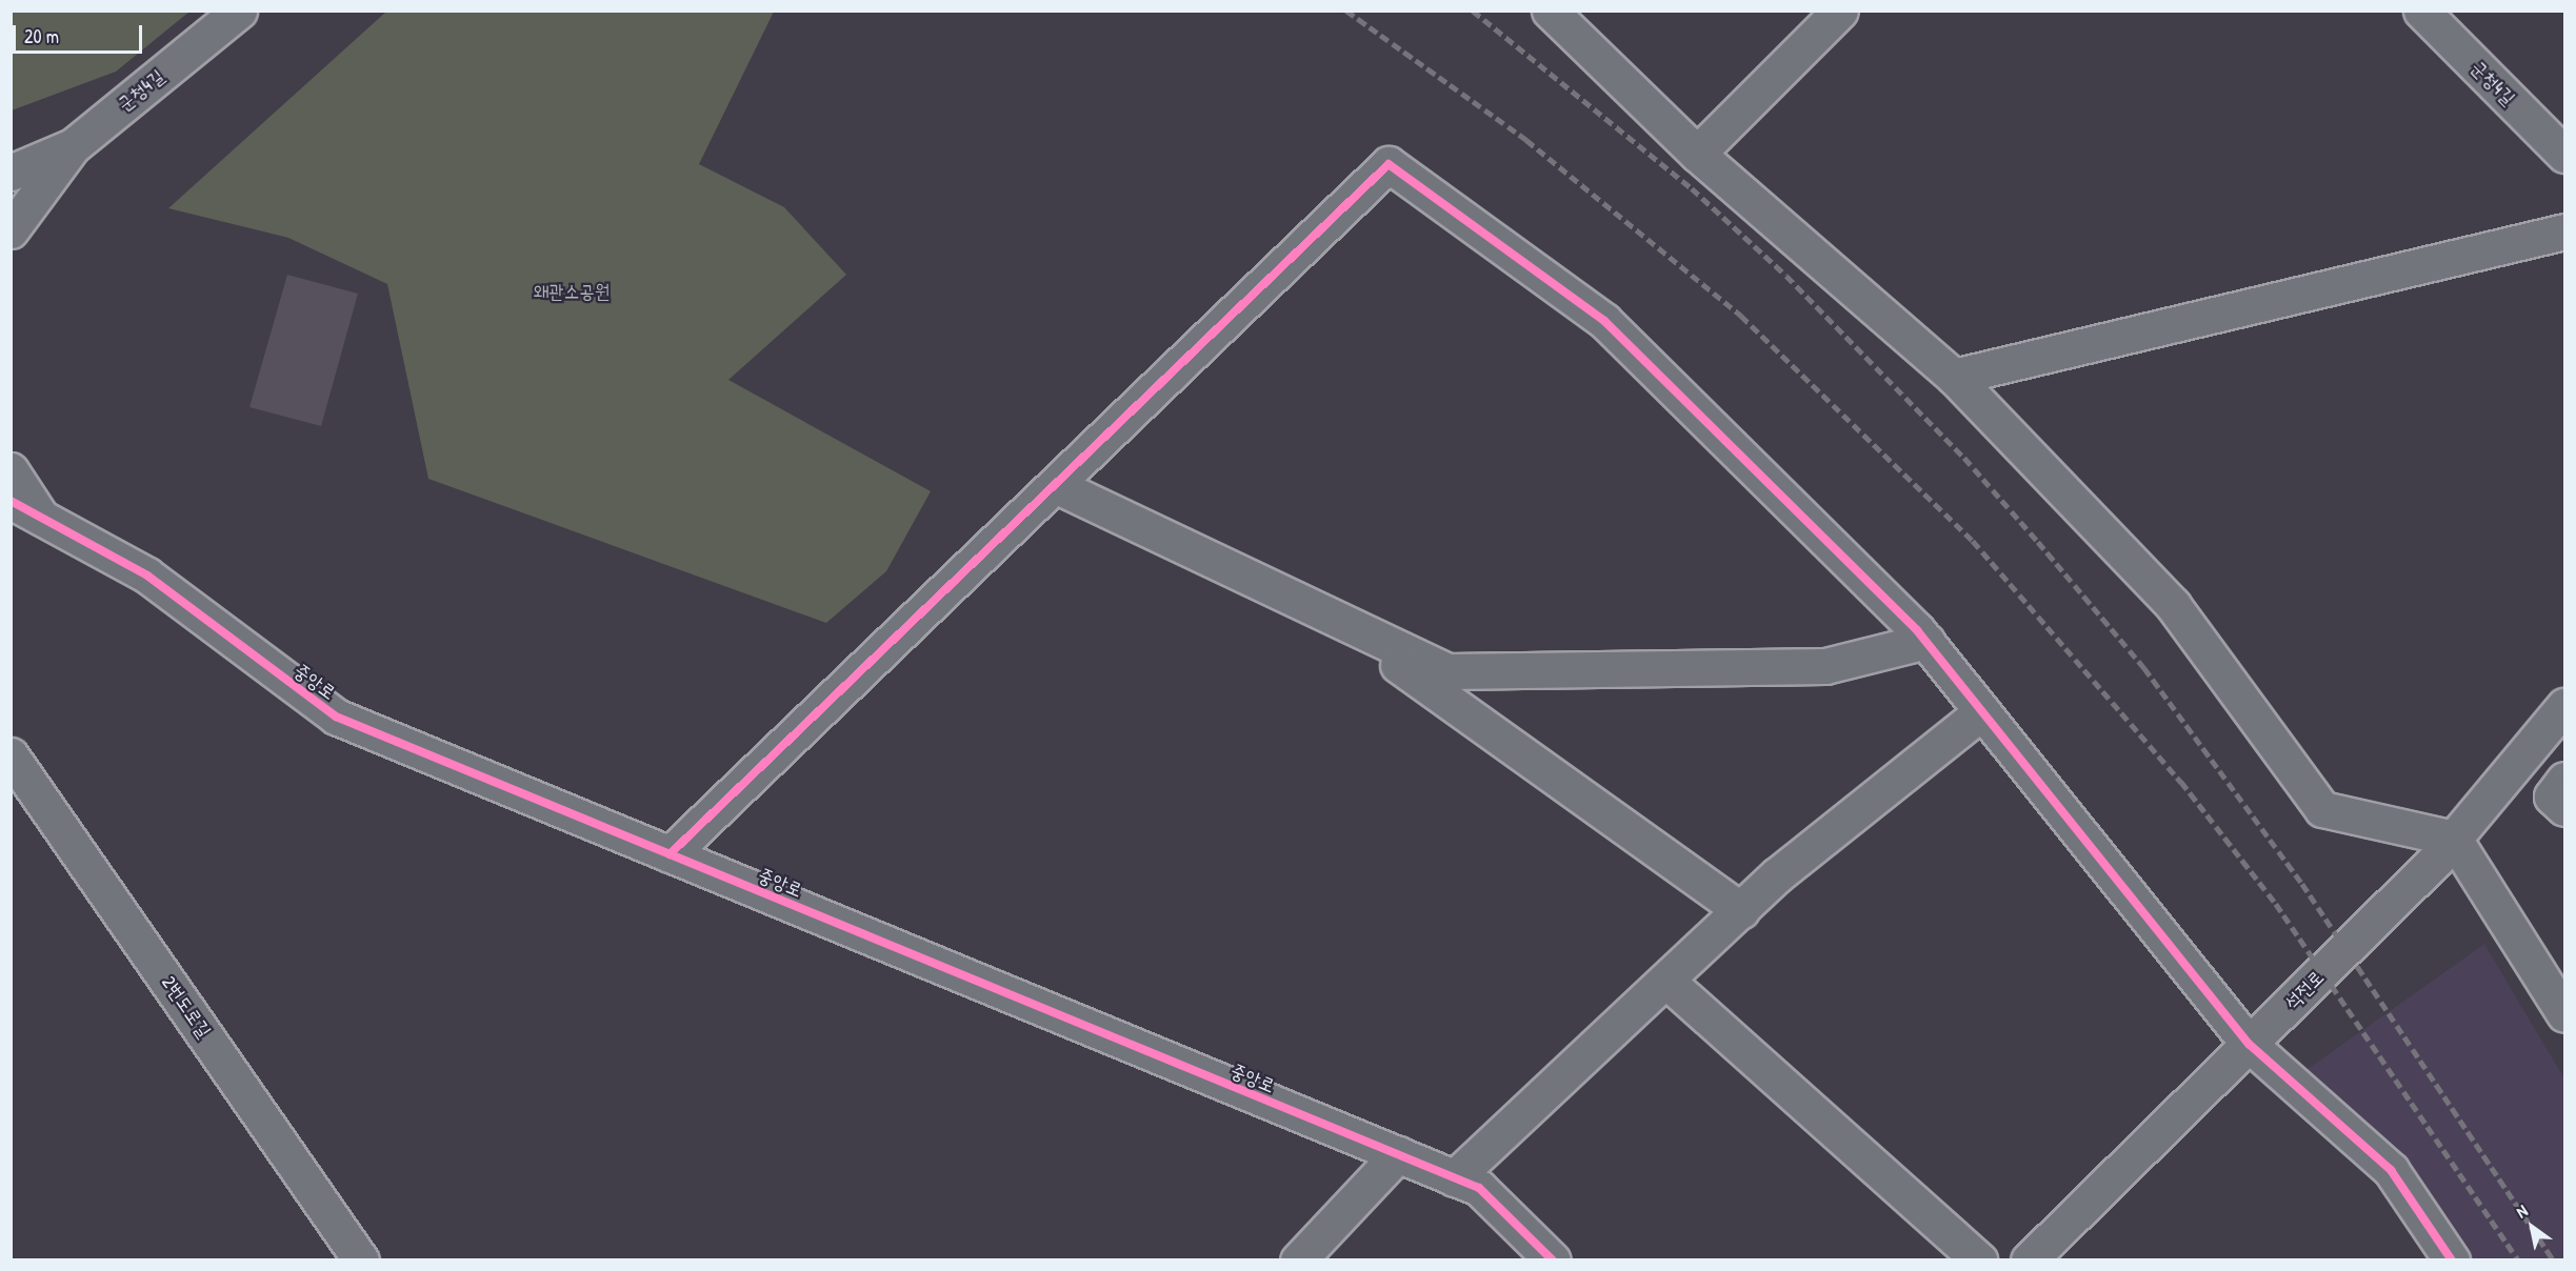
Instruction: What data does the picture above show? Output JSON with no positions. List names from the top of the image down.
{
  "streets": {
    "street": [
      "군청4길",
      "중앙로",
      "석전로",
      "2번도로길"
    ]
  },
  "parks": ["왜관소공원"],
  "scale_bar": "20 m",
  "north": "top left"
}
